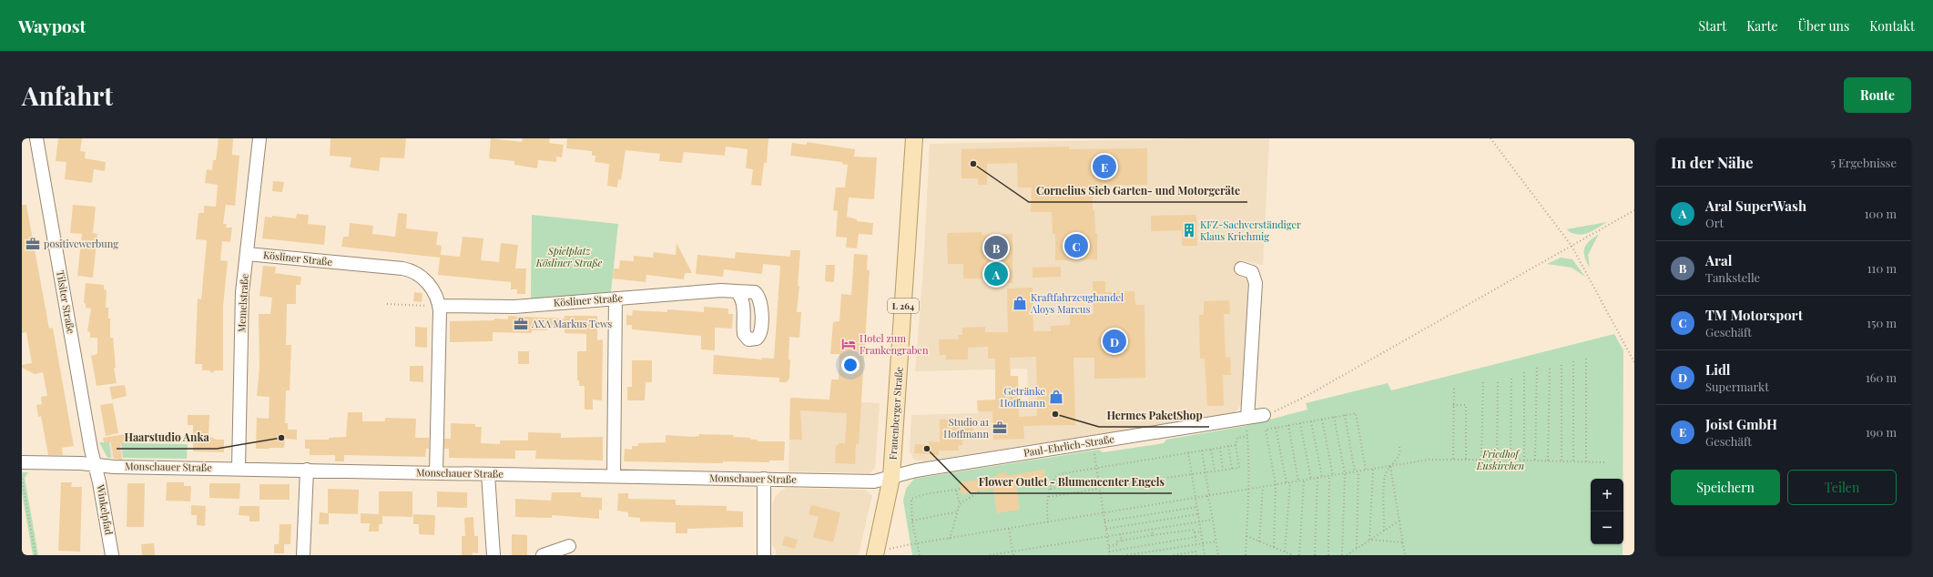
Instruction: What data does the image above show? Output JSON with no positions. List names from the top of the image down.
{
  "streets": {
    "main road": ["L 264", "Frauenberger Straße"],
    "street": [
      "Kösliner Straße",
      "Tilsiter Straße",
      "Memelstraße",
      "Paul-Ehrlich-Straße",
      "Monschauer Straße",
      "Winkelpfad"
    ]
  },
  "crossings": [
    ["Kösliner Straße", "Memelstraße"],
    ["Kösliner Straße", "Monschauer Straße"],
    ["Tilsiter Straße", "Monschauer Straße"],
    ["Tilsiter Straße", "Winkelpfad"],
    ["Memelstraße", "Monschauer Straße"],
    ["Frauenberger Straße", "Paul-Ehrlich-Straße"],
    ["Frauenberger Straße", "Monschauer Straße"],
    ["Paul-Ehrlich-Straße", "Monschauer Straße"],
    ["Monschauer Straße", "Winkelpfad"]
  ],
  "parks": ["Spielplatz Kösliner Straße", "Friedhof Euskirchen"],
  "places": {
    "other": [
      "Cornelius Sieb Garten- und Motorgeräte",
      "Hermes PaketShop",
      "Haarstudio Anka",
      "Flower Outlet - Blumencenter Engels"
    ],
    "building": ["KFZ-Sachverständiger Klaus Kriehmig"],
    "office": ["positivewerbung", "AXA Markus Tews", "Studio a1 Hoffmann"],
    "shop": ["Kraftfahrzeughandel Aloys Marcus", "Getränke Hoffmann"],
    "hotel": ["Hotel zum Frankengraben"]
  },
  "page": {
    "header": "Waypost",
    "nav": [
      "Start",
      "Karte",
      "Über uns",
      "Kontakt"
    ],
    "buttons": [
      "Route",
      ["Speichern", "Teilen"]
    ],
    "title": "Anfahrt",
    "heading": ["In der Nähe", "5 Ergebnisse"],
    "pins": [
      "E",
      "C",
      "B",
      "A",
      "D"
    ],
    "list": [
      {
        "mark": "A",
        "name": "Aral SuperWash",
        "note": "Ort",
        "value": "100 m"
      },
      {
        "mark": "B",
        "name": "Aral",
        "note": "Tankstelle",
        "value": "110 m"
      },
      {
        "mark": "C",
        "name": "TM Motorsport",
        "note": "Geschäft",
        "value": "150 m"
      },
      {
        "mark": "D",
        "name": "Lidl",
        "note": "Supermarkt",
        "value": "160 m"
      },
      {
        "mark": "E",
        "name": "Joist GmbH",
        "note": "Geschäft",
        "value": "190 m"
      }
    ],
    "map_buttons": ["+", "−"]
  }
}
